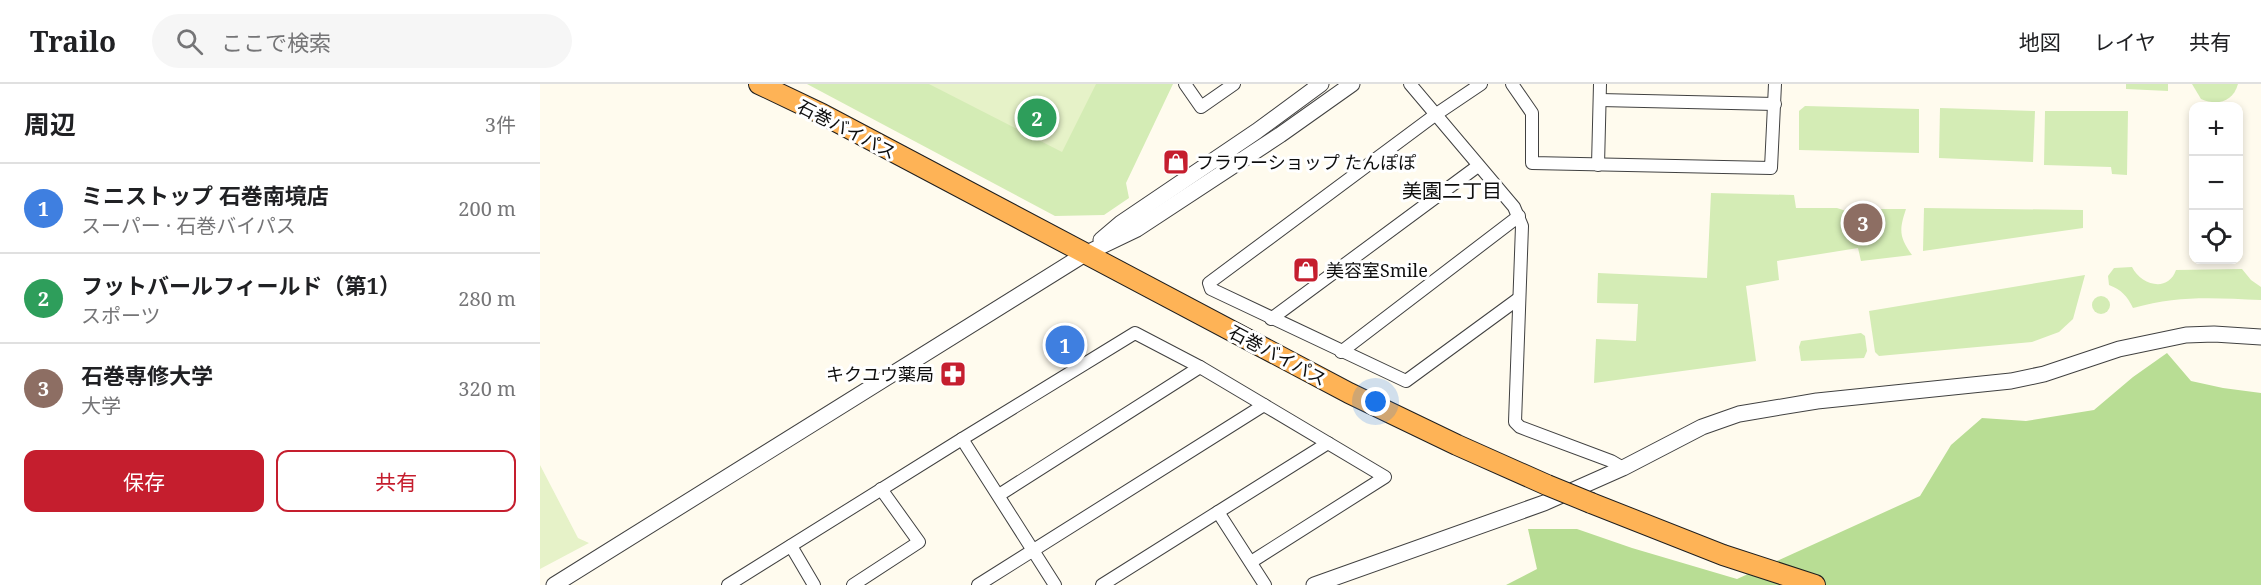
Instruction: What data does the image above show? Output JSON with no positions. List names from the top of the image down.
{
  "streets": {
    "highway": ["石巻バイパス"]
  },
  "districts": ["美園二丁目"],
  "places": {
    "shop": ["フラワーショップ たんぽぽ", "美容室Smile"],
    "pharmacy": ["キクユウ薬局"]
  },
  "page": {
    "header": "Trailo",
    "search": "ここで検索",
    "nav": ["地図", "レイヤ", "共有"],
    "heading": ["周辺", "3件"],
    "pins": ["2", "3", "1"],
    "map_buttons": ["+", "−"],
    "list": [
      {
        "mark": "1",
        "name": "ミニストップ 石巻南境店",
        "note": "スーパー · 石巻バイパス",
        "value": "200 m"
      },
      {
        "mark": "2",
        "name": "フットバールフィールド（第1）",
        "note": "スポーツ",
        "value": "280 m"
      },
      {
        "mark": "3",
        "name": "石巻専修大学",
        "note": "大学",
        "value": "320 m"
      }
    ],
    "buttons": ["保存", "共有"]
  }
}
